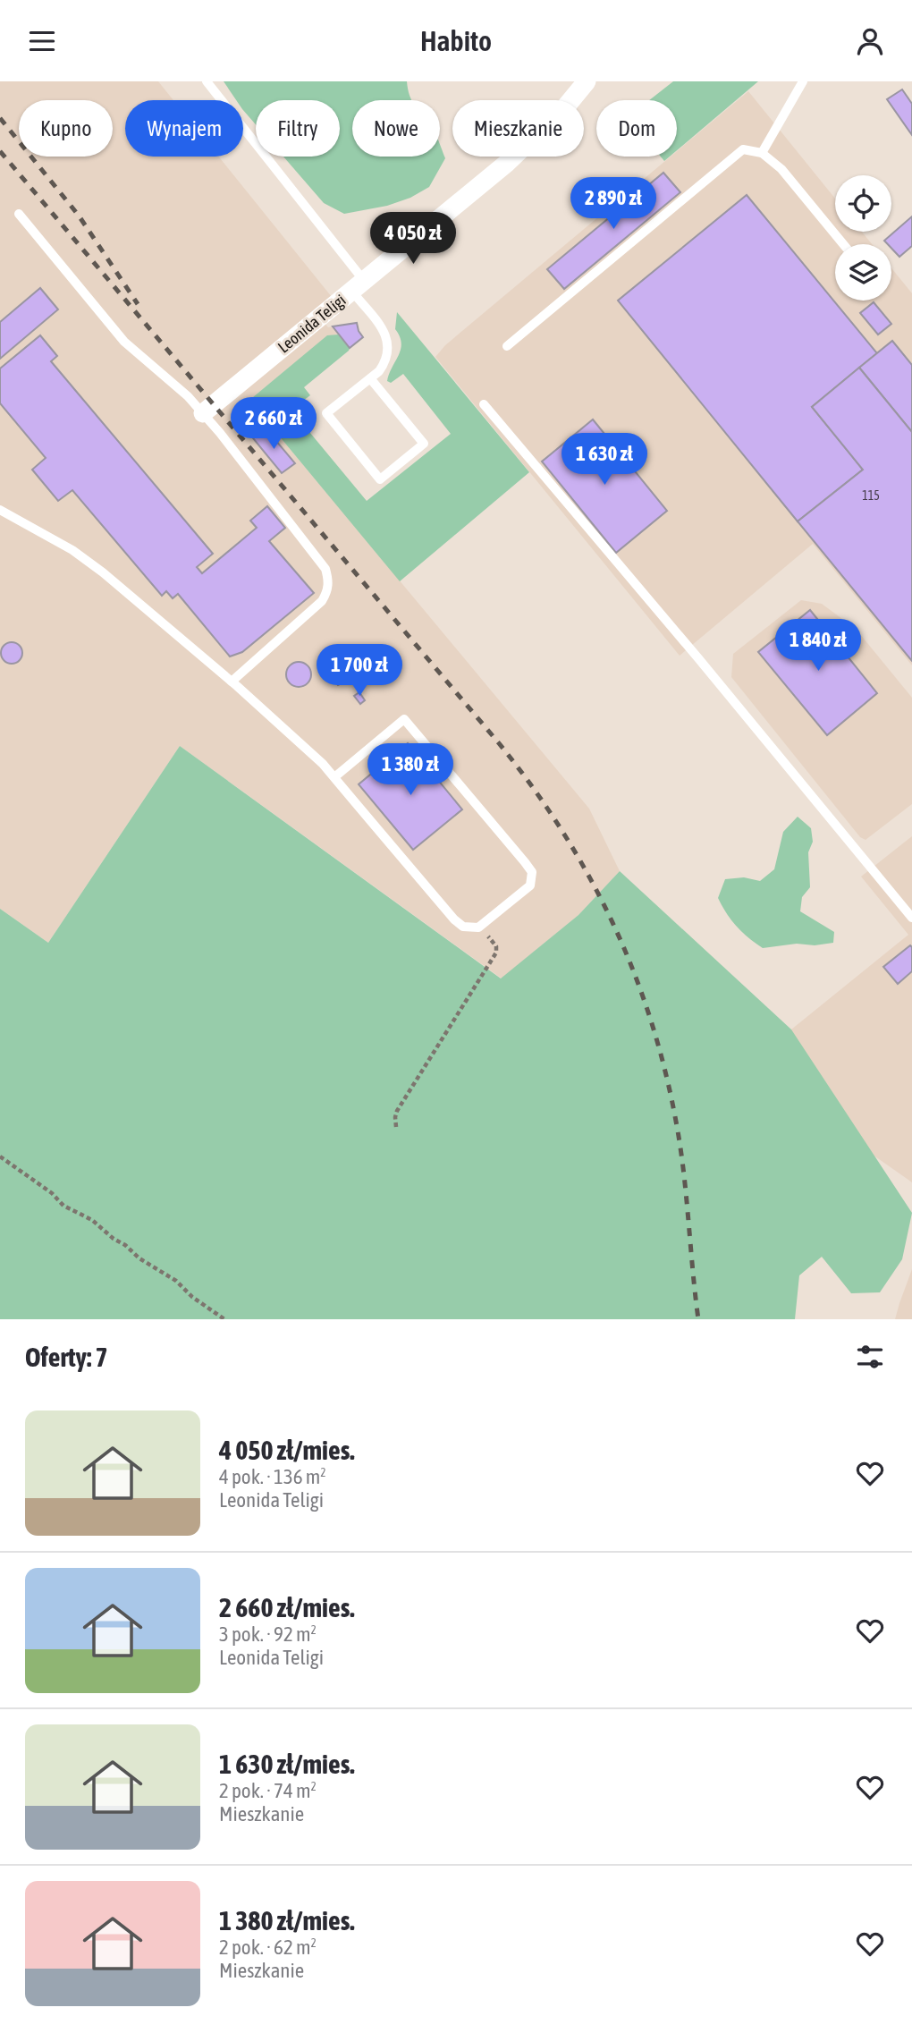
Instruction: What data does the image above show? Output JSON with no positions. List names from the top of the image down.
{
  "streets": {
    "street": ["Leonida Teligi"]
  },
  "house_numbers": ["115"],
  "page": {
    "header": "Habito",
    "chip": [
      "Kupno",
      "Wynajem",
      "Filtry",
      "Nowe",
      "Mieszkanie",
      "Dom"
    ],
    "price": [
      "2 890 zł",
      "4 050 zł",
      "2 660 zł",
      "1 630 zł",
      "1 840 zł",
      "1 700 zł",
      "1 380 zł"
    ],
    "heading": "Oferty: 7",
    "list": [
      {
        "name": "4 050 zł/mies.",
        "note": "4 pok. · 136 m² · Leonida Teligi"
      },
      {
        "name": "2 660 zł/mies.",
        "note": "3 pok. · 92 m² · Leonida Teligi"
      },
      {
        "name": "1 630 zł/mies.",
        "note": "2 pok. · 74 m² · Mieszkanie"
      },
      {
        "name": "1 380 zł/mies.",
        "note": "2 pok. · 62 m² · Mieszkanie"
      }
    ]
  }
}
